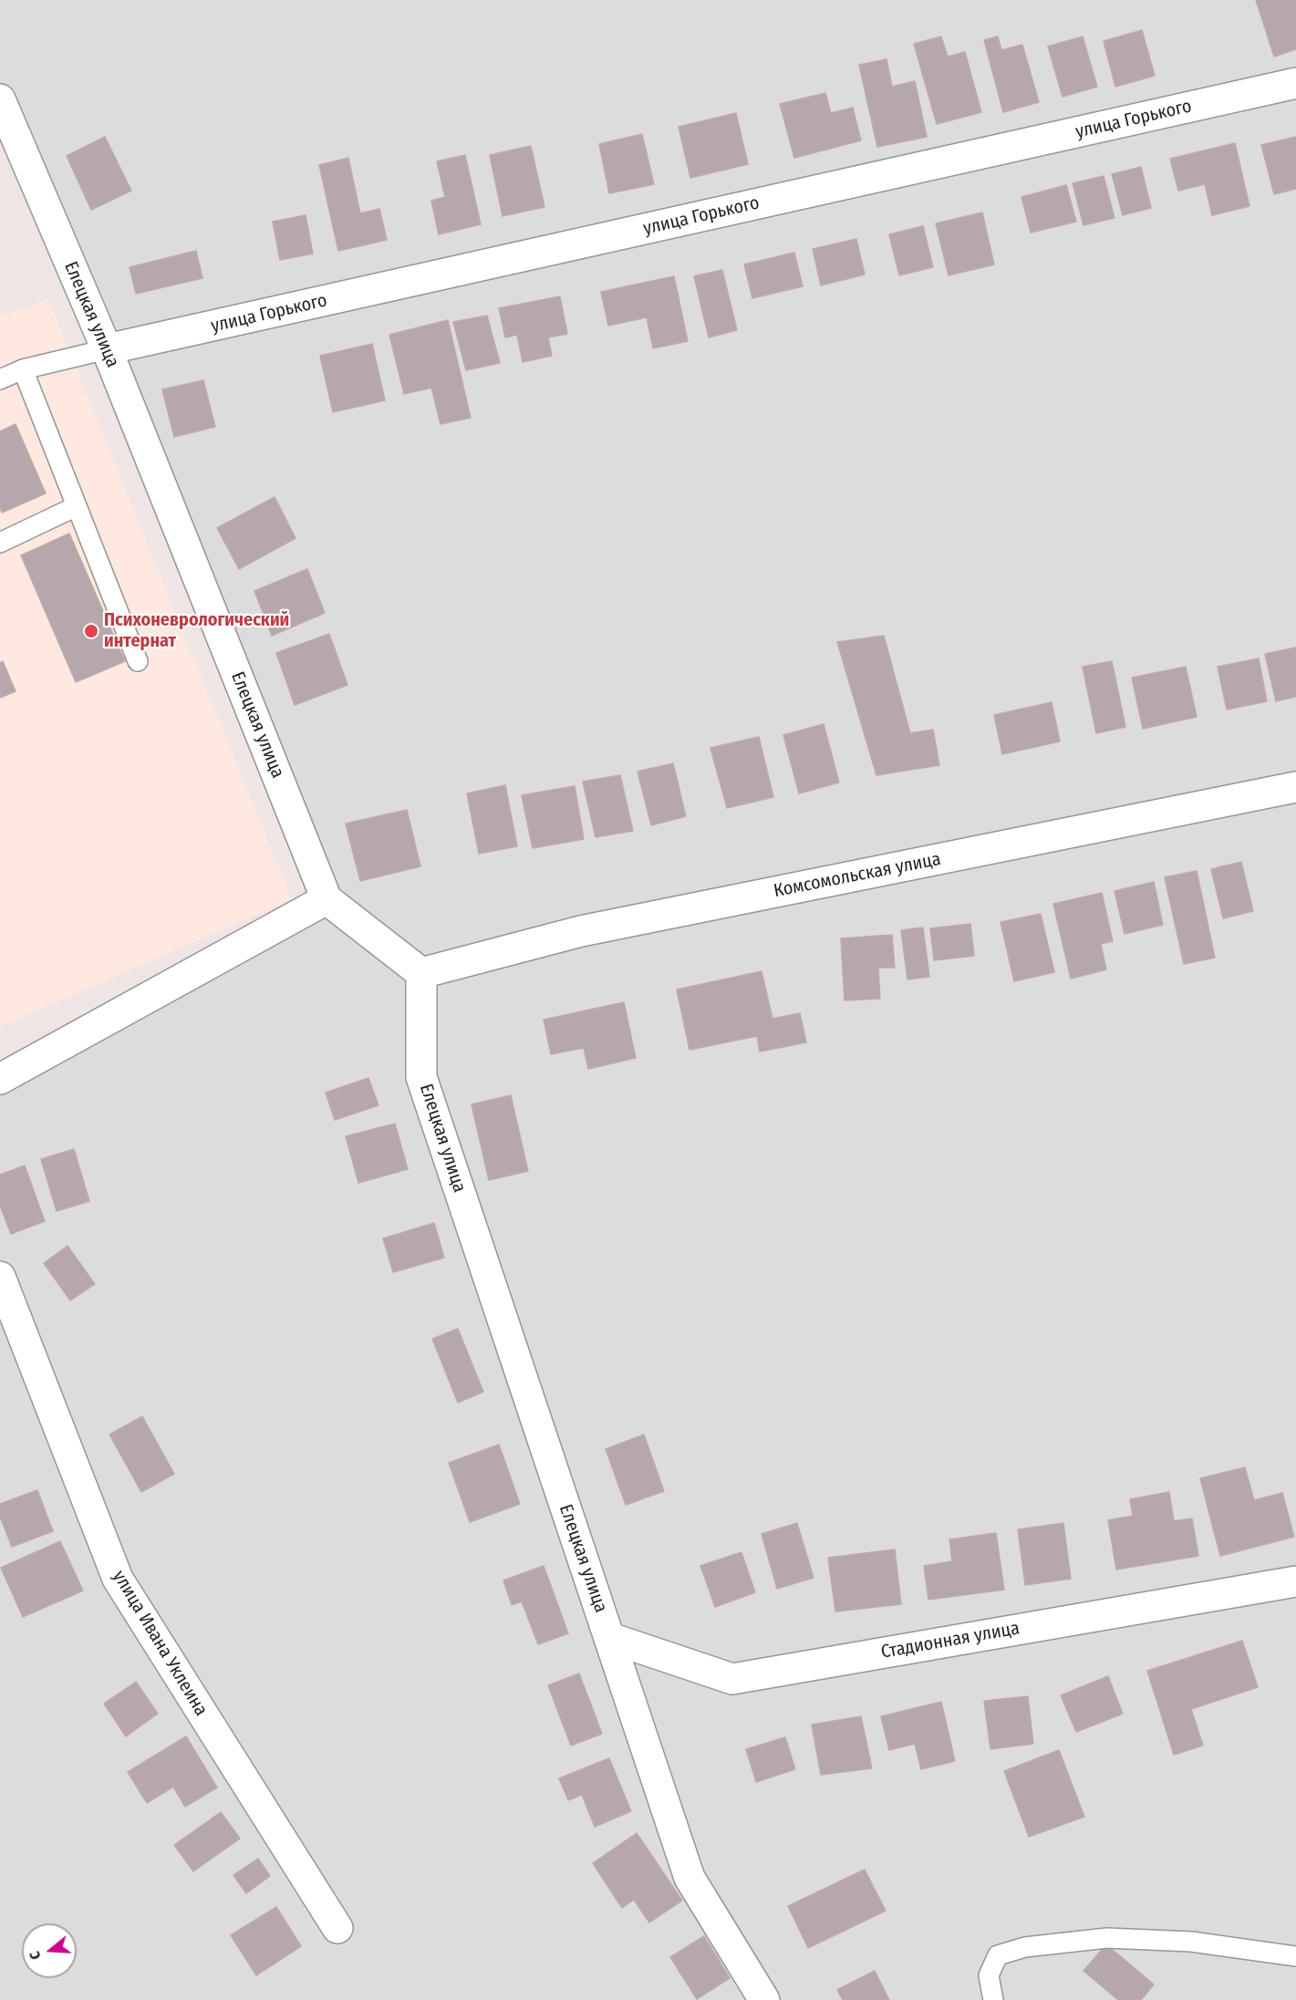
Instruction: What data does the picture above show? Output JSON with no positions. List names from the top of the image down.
{
  "streets": {
    "street": [
      "улица Горького",
      "Елецкая улица",
      "Комсомольская улица",
      "Стадионная улица",
      "улица Ивана Уклеина"
    ]
  },
  "crossings": [
    ["улица Горького", "Елецкая улица"],
    ["Елецкая улица", "Комсомольская улица"],
    ["Елецкая улица", "Стадионная улица"]
  ],
  "places": ["Психоневрологический интернат"],
  "north": "left"
}
